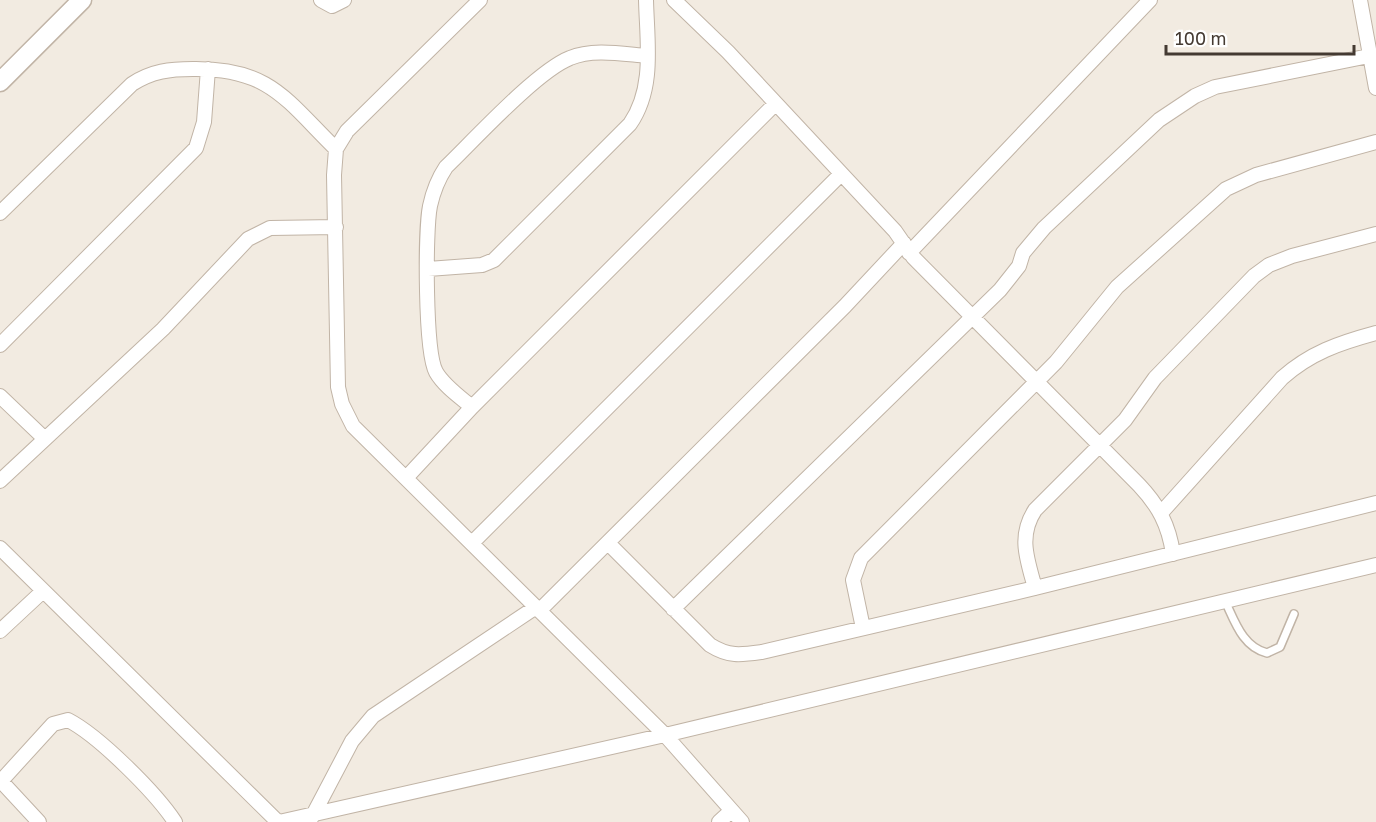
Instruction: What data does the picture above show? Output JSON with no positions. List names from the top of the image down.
{
  "scale_bar": "100 m"
}
